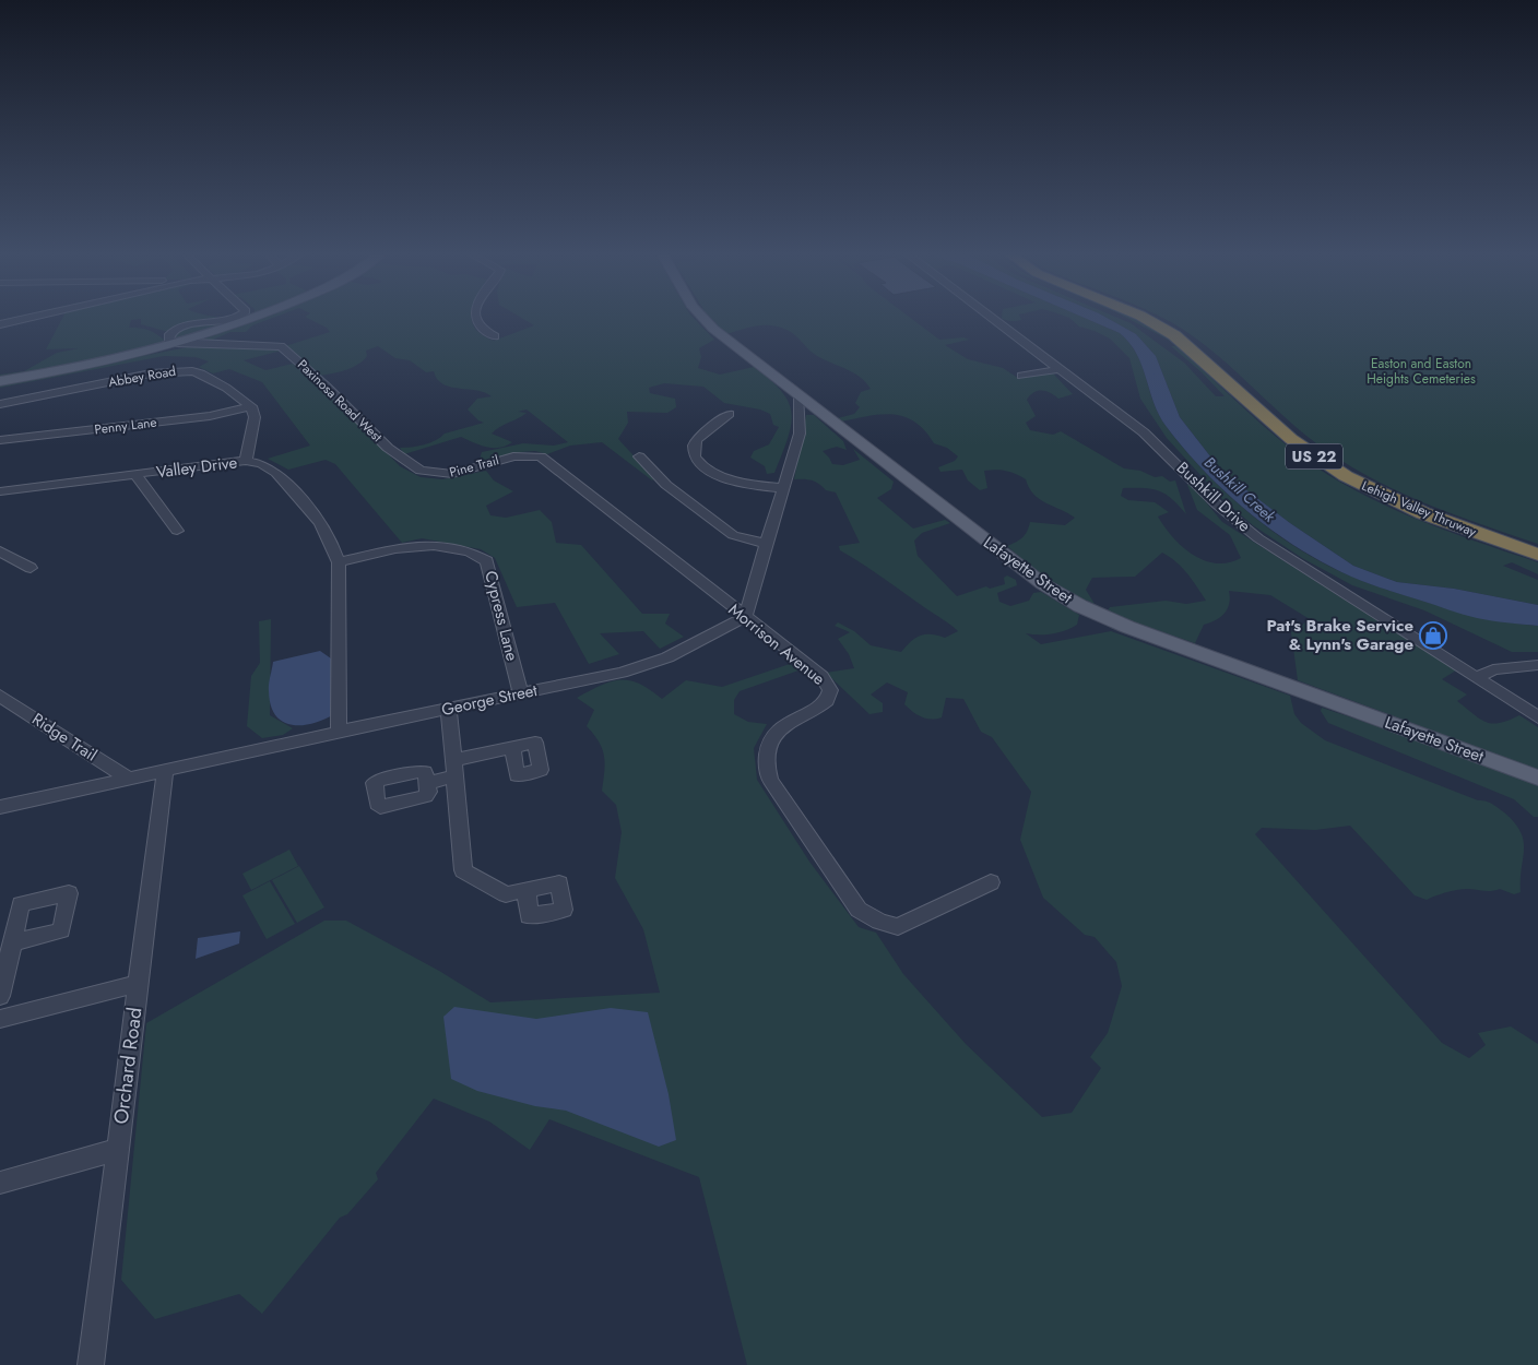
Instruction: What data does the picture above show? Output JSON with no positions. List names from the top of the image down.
{
  "streets": {
    "highway": ["US 22", "Lehigh Valley Thruway"],
    "main road": ["Lafayette Street"],
    "street": [
      "Abbey Road",
      "Paxinosa Road West",
      "Penny Lane",
      "Pine Trail",
      "Valley Drive",
      "Bushkill Drive",
      "Cypress Lane",
      "Morrison Avenue",
      "George Street",
      "Ridge Trail",
      "Orchard Road"
    ]
  },
  "crossings": [
    ["Abbey Road", "Penny Lane"],
    ["Paxinosa Road West", "Pine Trail"],
    ["Pine Trail", "Morrison Avenue"],
    ["Valley Drive", "Cypress Lane"],
    ["Valley Drive", "George Street"],
    ["Cypress Lane", "George Street"],
    ["Morrison Avenue", "George Street"],
    ["George Street", "Ridge Trail"],
    ["George Street", "Orchard Road"]
  ],
  "water": ["Bushkill Creek"],
  "parks": ["Easton and Easton Heights Cemeteries"],
  "places": {
    "shop": ["Pat's Brake Service & Lynn's Garage"]
  }
}
